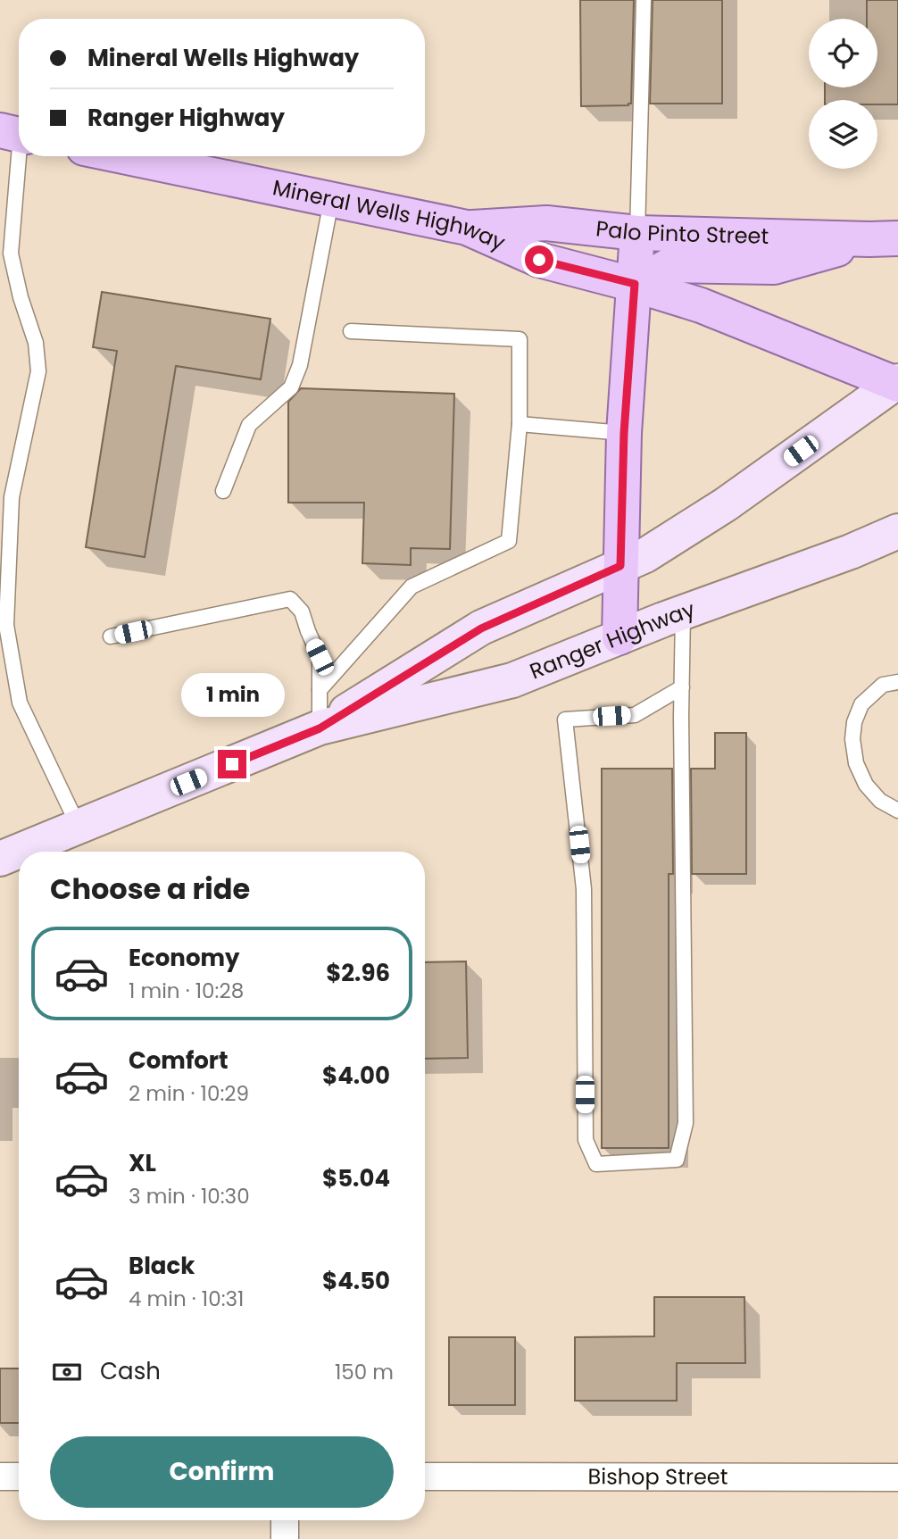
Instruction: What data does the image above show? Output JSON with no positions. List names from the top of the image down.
{
  "streets": {
    "main road": ["Mineral Wells Highway", "Palo Pinto Street", "Ranger Highway"],
    "street": ["Bishop Street"]
  },
  "crossings": [
    ["Mineral Wells Highway", "Palo Pinto Street"],
    ["Mineral Wells Highway", "Ranger Highway"]
  ],
  "page": {
    "banner": ["Mineral Wells Highway", "Ranger Highway"],
    "bubble": "1 min",
    "heading": "Choose a ride",
    "list": [
      {
        "name": "Economy",
        "note": "1 min · 10:28",
        "value": "$2.96"
      },
      {
        "name": "Comfort",
        "note": "2 min · 10:29",
        "value": "$4.00"
      },
      {
        "name": "XL",
        "note": "3 min · 10:30",
        "value": "$5.04"
      },
      {
        "name": "Black",
        "note": "4 min · 10:31",
        "value": "$4.50"
      }
    ],
    "pay": ["Cash", "150 m"],
    "buttons": "Confirm"
  }
}
